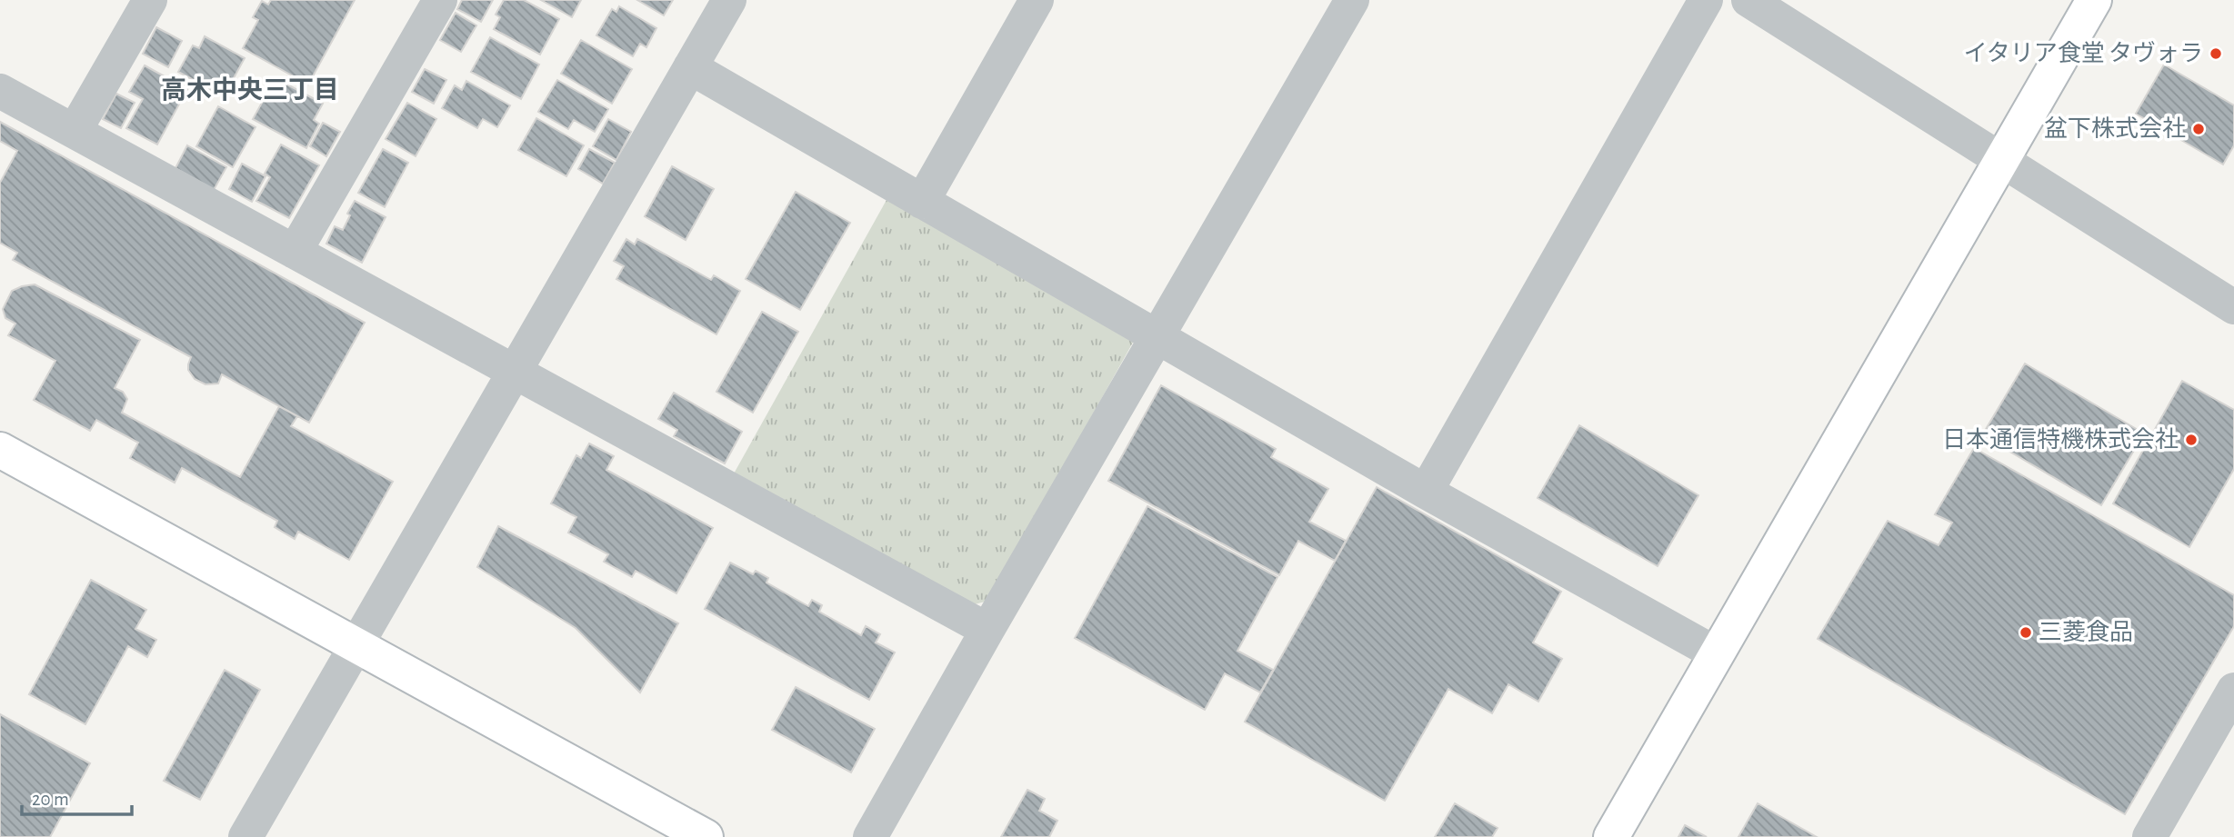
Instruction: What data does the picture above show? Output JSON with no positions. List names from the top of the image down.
{
  "districts": ["高木中央三丁目"],
  "places": [
    "イタリア食堂 タヴォラ",
    "盆下株式会社",
    "日本通信特機株式会社",
    "三菱食品"
  ],
  "scale_bar": "20 m"
}
